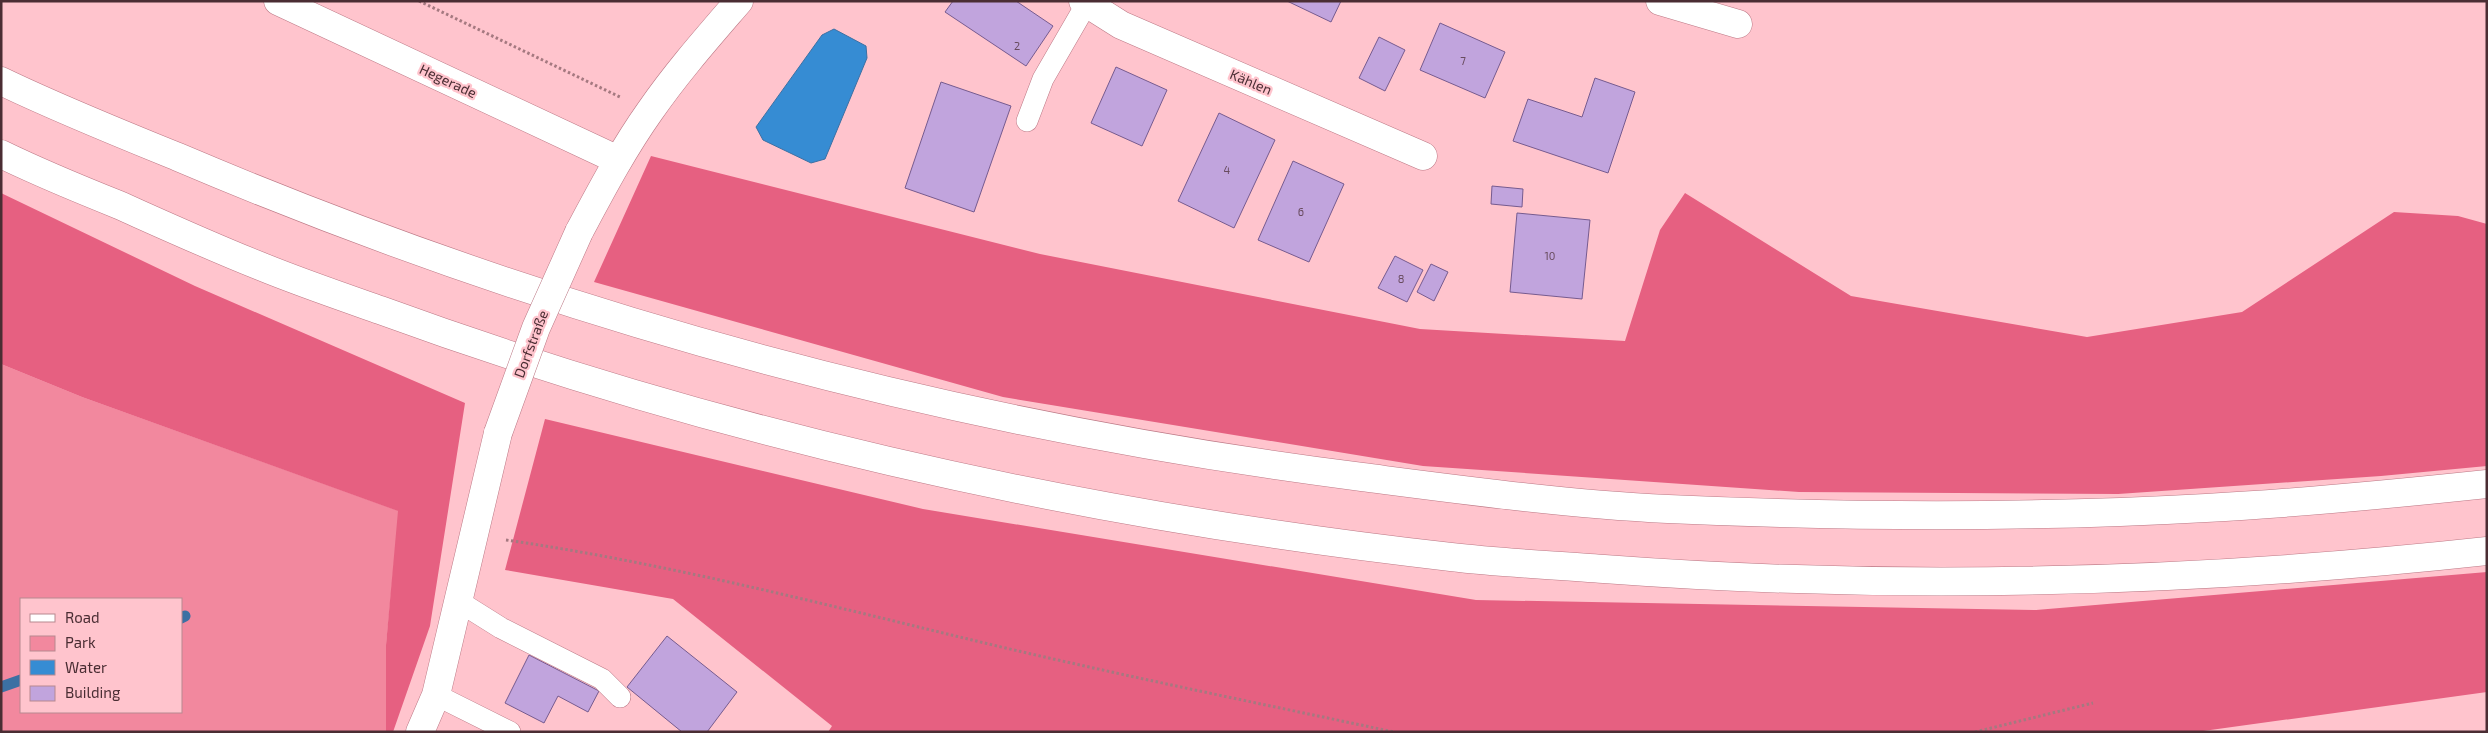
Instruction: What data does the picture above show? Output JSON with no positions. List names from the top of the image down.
{
  "streets": {
    "main road": ["Hegerade", "Kählen", "Dorfstraße"]
  },
  "crossings": [
    ["Hegerade", "Dorfstraße"]
  ],
  "house_numbers": [
    "2",
    "7",
    "4",
    "6",
    "10",
    "8"
  ],
  "legend": [
    "Road",
    "Park",
    "Water",
    "Building"
  ]
}
